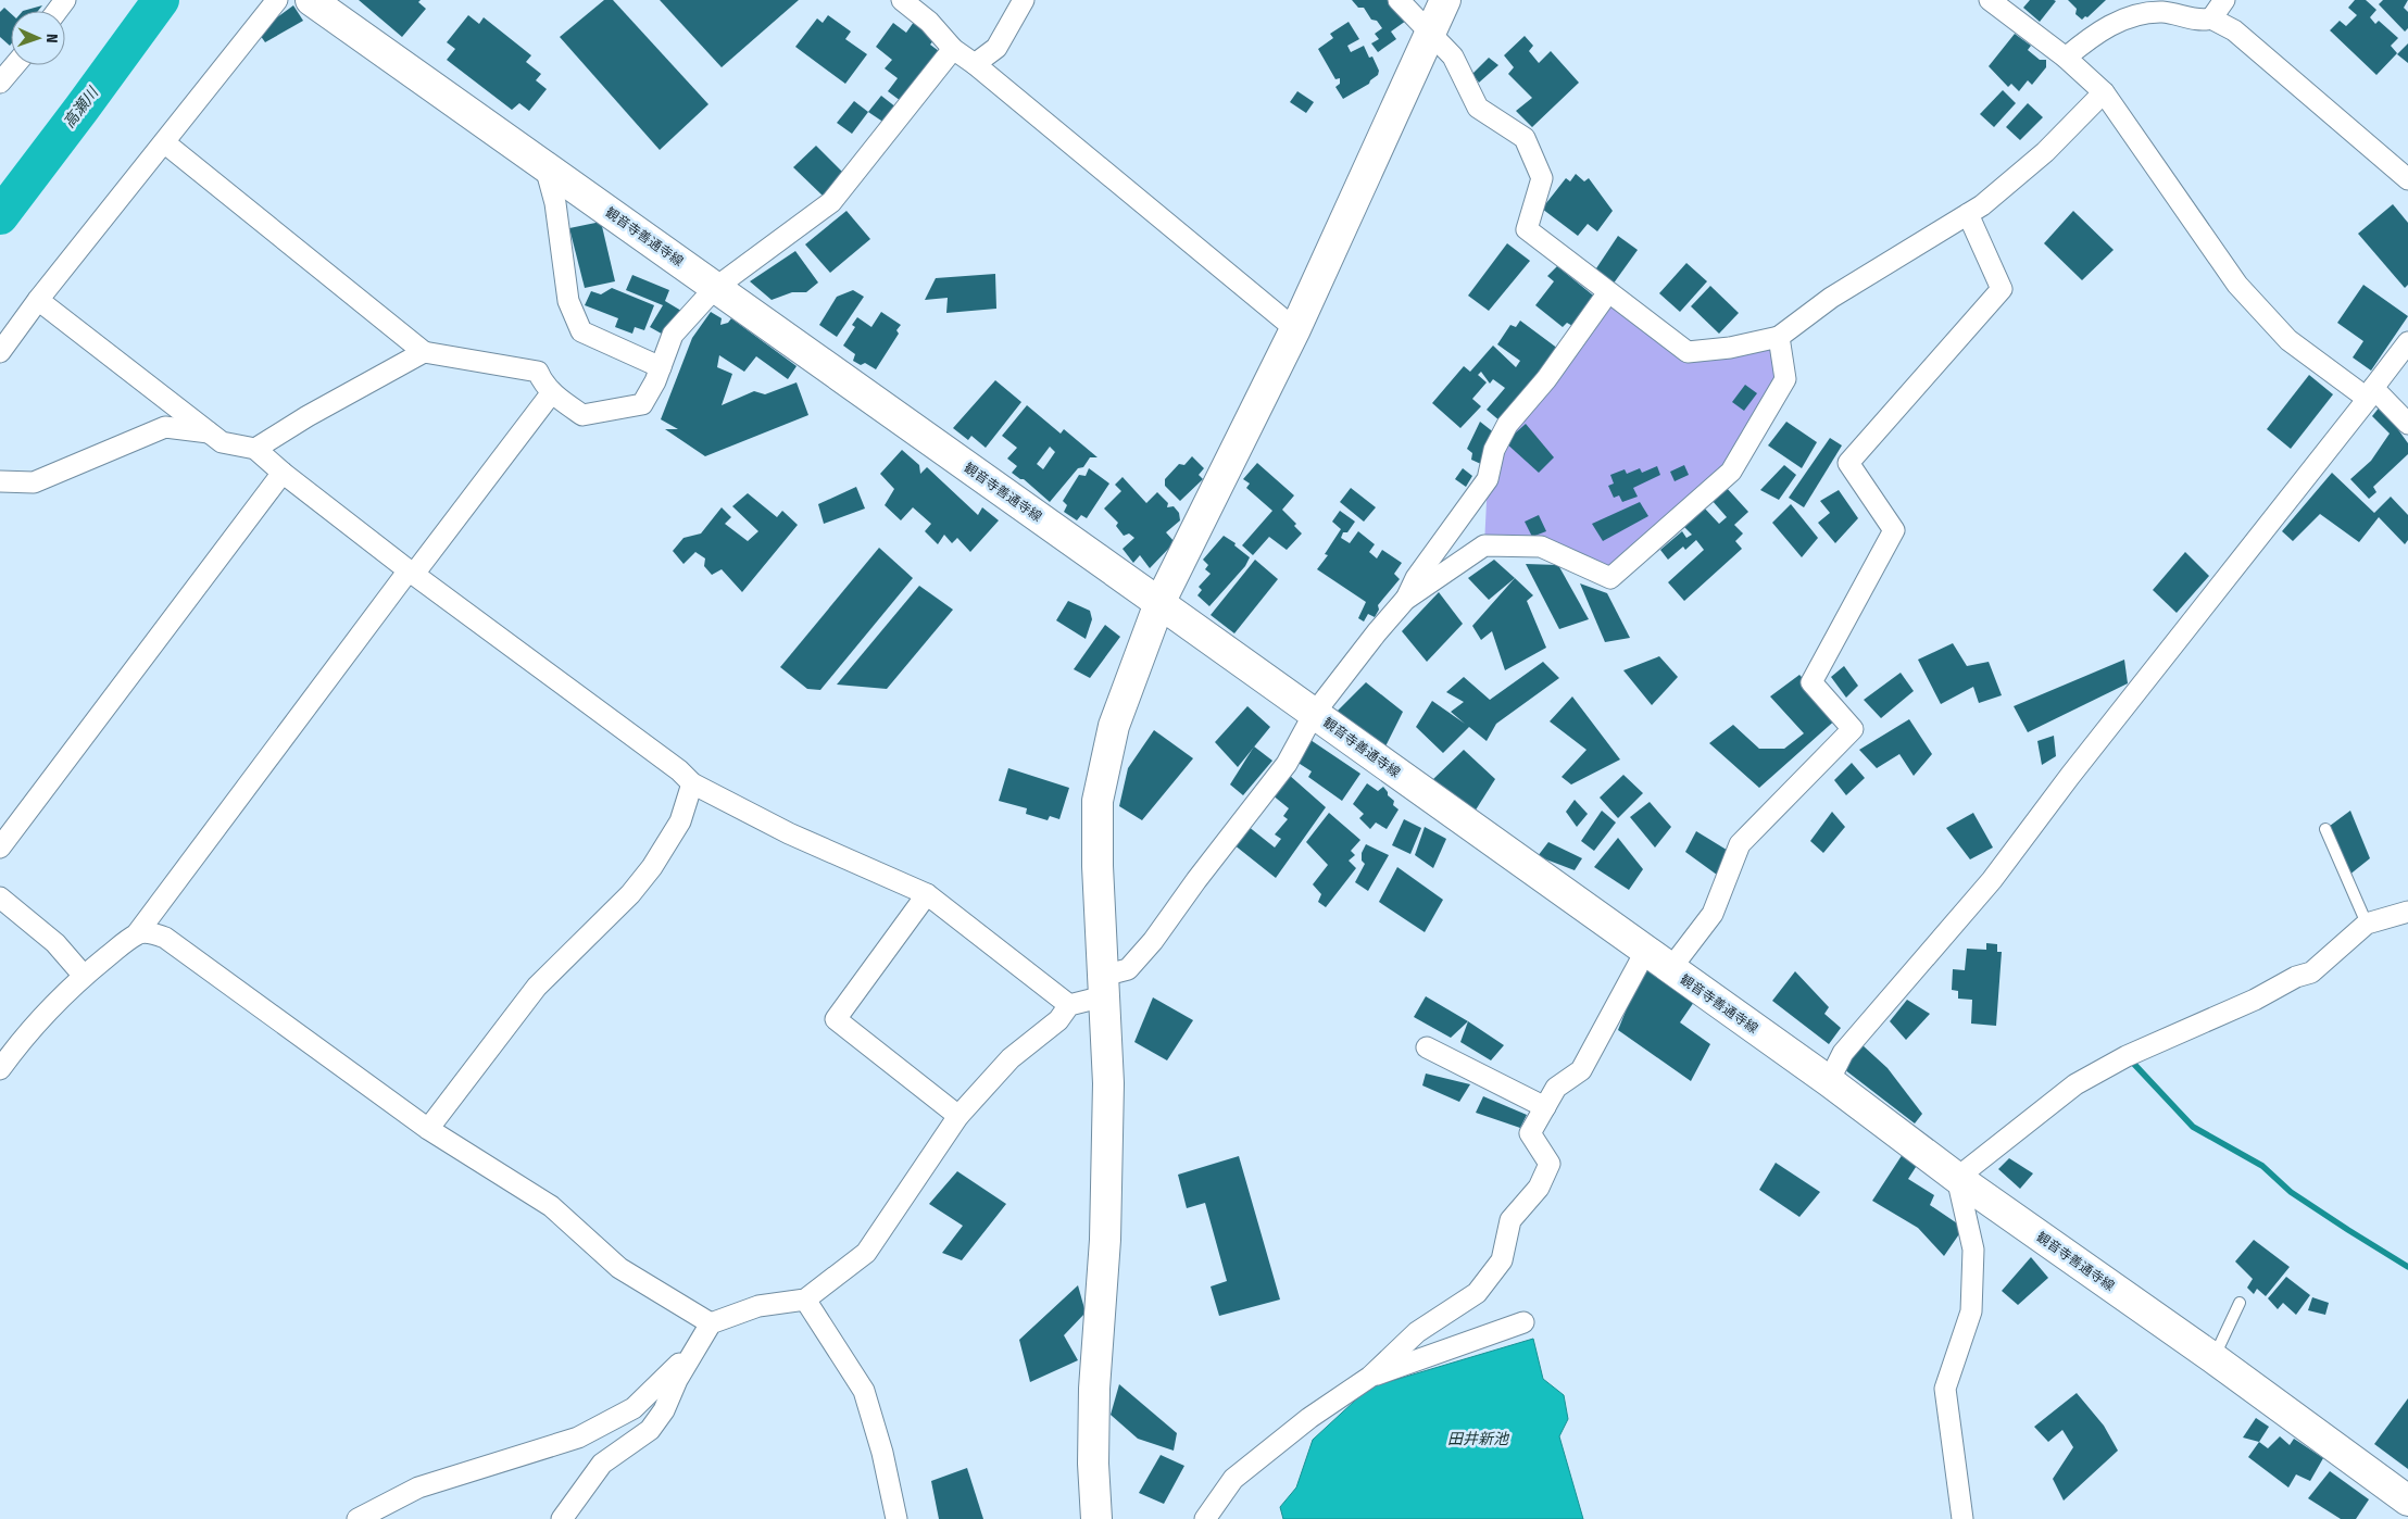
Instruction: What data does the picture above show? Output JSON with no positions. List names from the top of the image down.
{
  "streets": {
    "main road": ["観音寺善通寺線"]
  },
  "water": ["高瀬川", "田井新池"],
  "north": "right"
}
